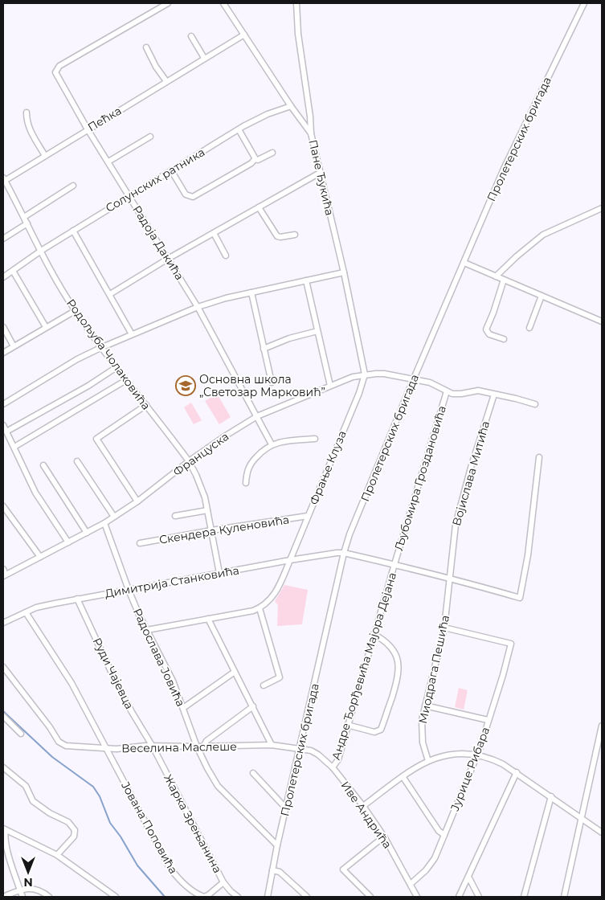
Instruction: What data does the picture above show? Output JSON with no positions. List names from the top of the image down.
{
  "streets": {
    "street": [
      "Пећка",
      "Пролетерских бригада",
      "Пане Ђукића",
      "Солунских ратника",
      "Радоја Дакића",
      "Родољуба Чолаковића",
      "Француска",
      "Фрање Клуза",
      "Војислава Митића",
      "Љубомира Гроздановића",
      "Скендера Куленовића",
      "Димитрија Станковића",
      "Радослава Јовића",
      "Андре Ђорђевића Мајора Дејана",
      "Миодрага Пешића",
      "Руди Чајевца",
      "Веселина Маслеше",
      "Јурице Рибара",
      "Иве Андрића",
      "Жарка Зрењанина",
      "Јована Поповића"
    ]
  },
  "crossings": [
    ["Пећка", "Пане Ђукића"],
    ["Пећка", "Радоја Дакића"],
    ["Пећка", "Родољуба Чолаковића"],
    ["Пролетерских бригада", "Француска"],
    ["Пролетерских бригада", "Димитрија Станковића"],
    ["Пролетерских бригада", "Радослава Јовића"],
    ["Пролетерских бригада", "Веселина Маслеше"],
    ["Пролетерских бригада", "Иве Андрића"],
    ["Пане Ђукића", "Солунских ратника"],
    ["Пане Ђукића", "Француска"],
    ["Пане Ђукића", "Фрање Клуза"],
    ["Солунских ратника", "Радоја Дакића"],
    ["Солунских ратника", "Родољуба Чолаковића"],
    ["Радоја Дакића", "Француска"],
    ["Родољуба Чолаковића", "Француска"],
    ["Родољуба Чолаковића", "Скендера Куленовића"],
    ["Родољуба Чолаковића", "Димитрија Станковића"],
    ["Француска", "Фрање Клуза"],
    ["Француска", "Љубомира Гроздановића"],
    ["Француска", "Радослава Јовића"],
    ["Фрање Клуза", "Скендера Куленовића"],
    ["Фрање Клуза", "Димитрија Станковића"],
    ["Војислава Митића", "Миодрага Пешића"],
    ["Љубомира Гроздановића", "Андре Ђорђевића Мајора Дејана"],
    ["Димитрија Станковића", "Радослава Јовића"],
    ["Димитрија Станковића", "Руди Чајевца"],
    ["Радослава Јовића", "Веселина Маслеше"],
    ["Андре Ђорђевића Мајора Дејана", "Иве Андрића"],
    ["Миодрага Пешића", "Јурице Рибара"],
    ["Руди Чајевца", "Веселина Маслеше"],
    ["Руди Чајевца", "Жарка Зрењанина"],
    ["Веселина Маслеше", "Иве Андрића"],
    ["Веселина Маслеше", "Жарка Зрењанина"],
    ["Веселина Маслеше", "Јована Поповића"],
    ["Јурице Рибара", "Иве Андрића"],
    ["Жарка Зрењанина", "Јована Поповића"]
  ],
  "places": {
    "school or university": ["Основна школа „Светозар Марковић”"]
  },
  "north": "bottom"
}
